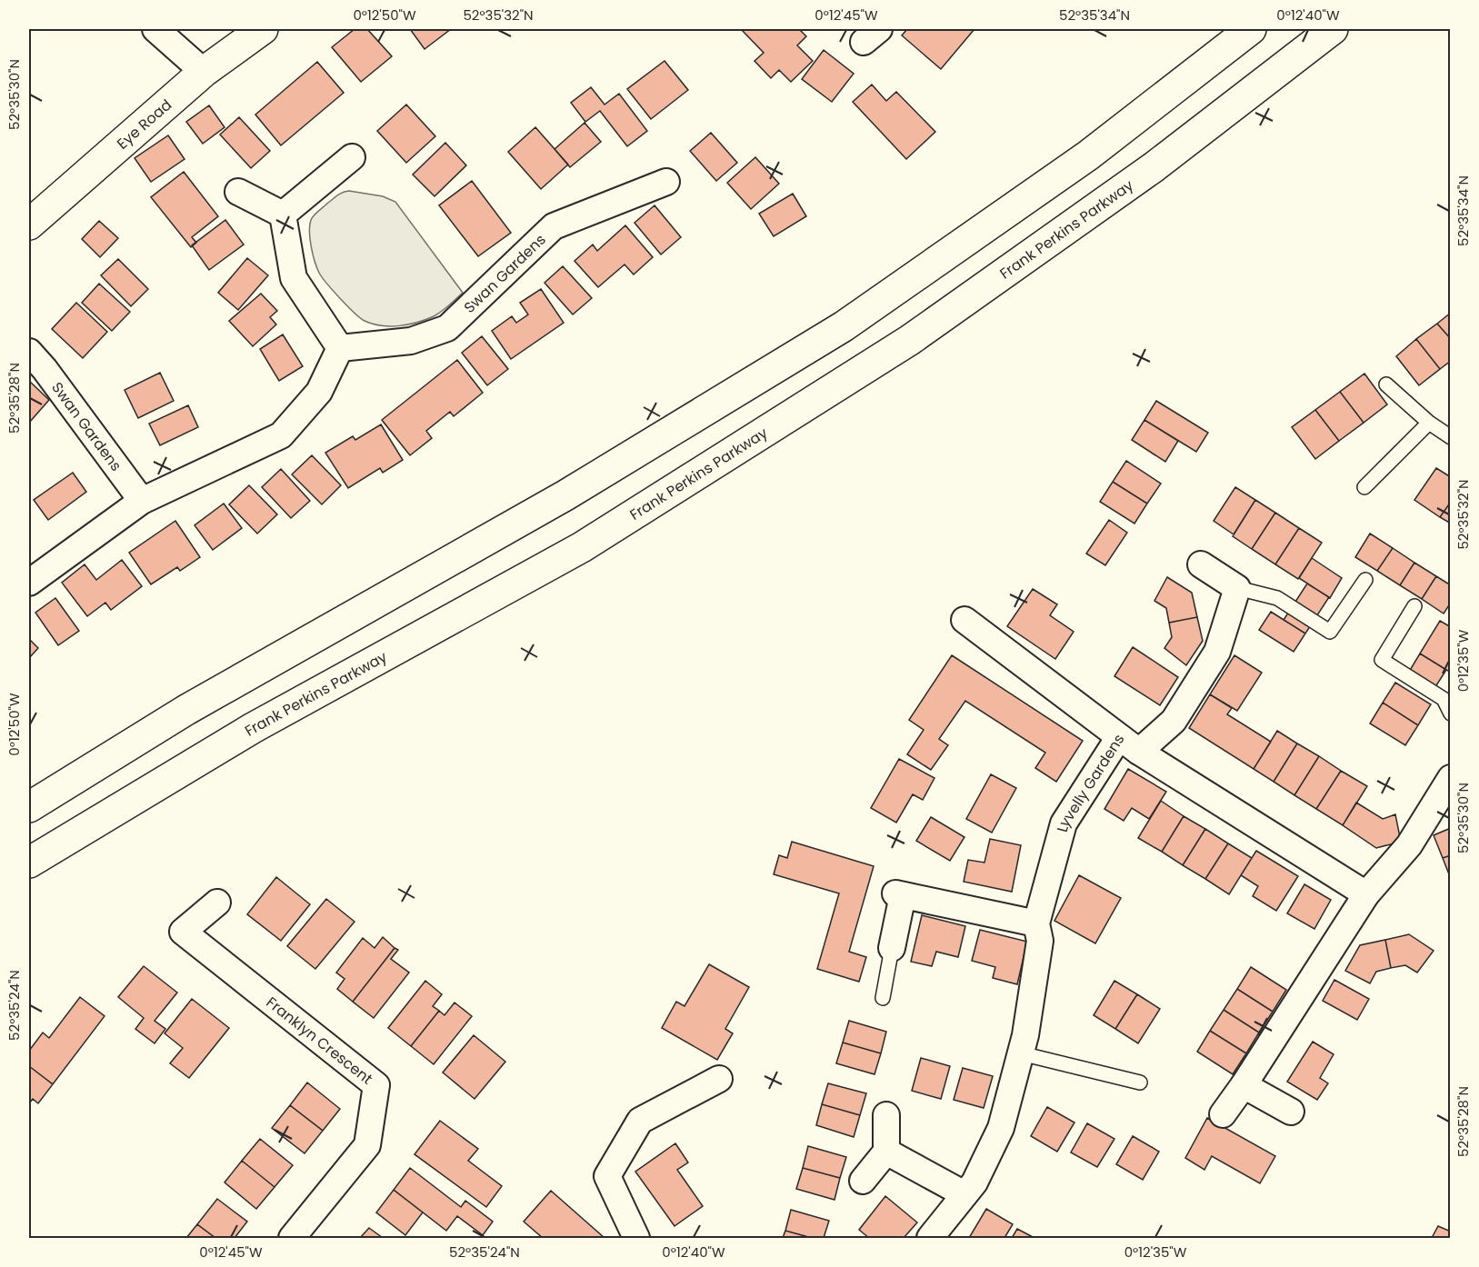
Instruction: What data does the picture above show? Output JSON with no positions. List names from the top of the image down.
{
  "streets": {
    "main road": ["Eye Road", "Frank Perkins Parkway"],
    "street": ["Swan Gardens", "Lyvelly Gardens", "Franklyn Crescent"]
  },
  "coordinates": [
    "0°12'50\"W",
    "52°35'32\"N",
    "0°12'45\"W",
    "52°35'34\"N",
    "0°12'40\"W",
    "52°35'30\"N",
    "52°35'28\"N",
    "0°12'35\"W",
    "52°35'24\"N"
  ]
}
